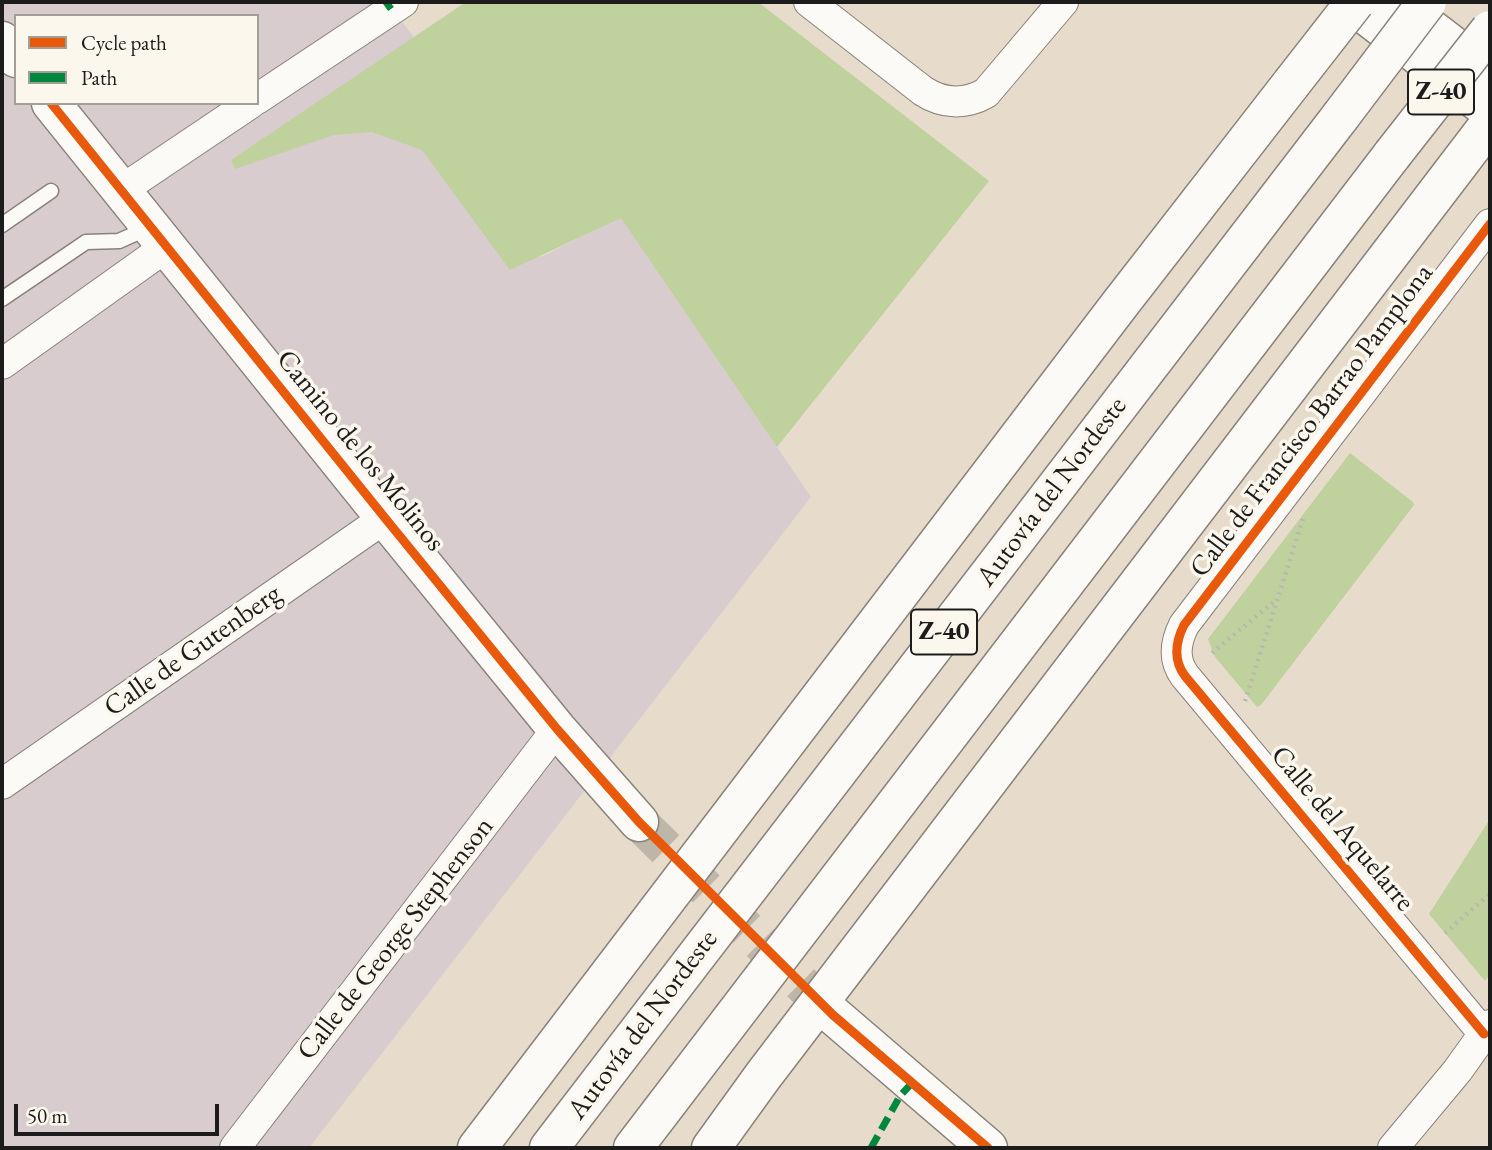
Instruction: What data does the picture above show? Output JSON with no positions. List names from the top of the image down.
{
  "streets": {
    "main road": ["Z-40", "Camino de los Molinos", "Autovía del Nordeste"],
    "street": [
      "Calle de Francisco Barrao Pamplona",
      "Calle de Gutenberg",
      "Calle del Aquelarre",
      "Calle de George Stephenson"
    ]
  },
  "crossings": [
    ["Calle de Francisco Barrao Pamplona", "Calle del Aquelarre"],
    ["Camino de los Molinos", "Calle de Gutenberg"],
    ["Camino de los Molinos", "Calle de George Stephenson"]
  ],
  "legend": ["Cycle path", "Path"],
  "scale_bar": "50 m"
}
